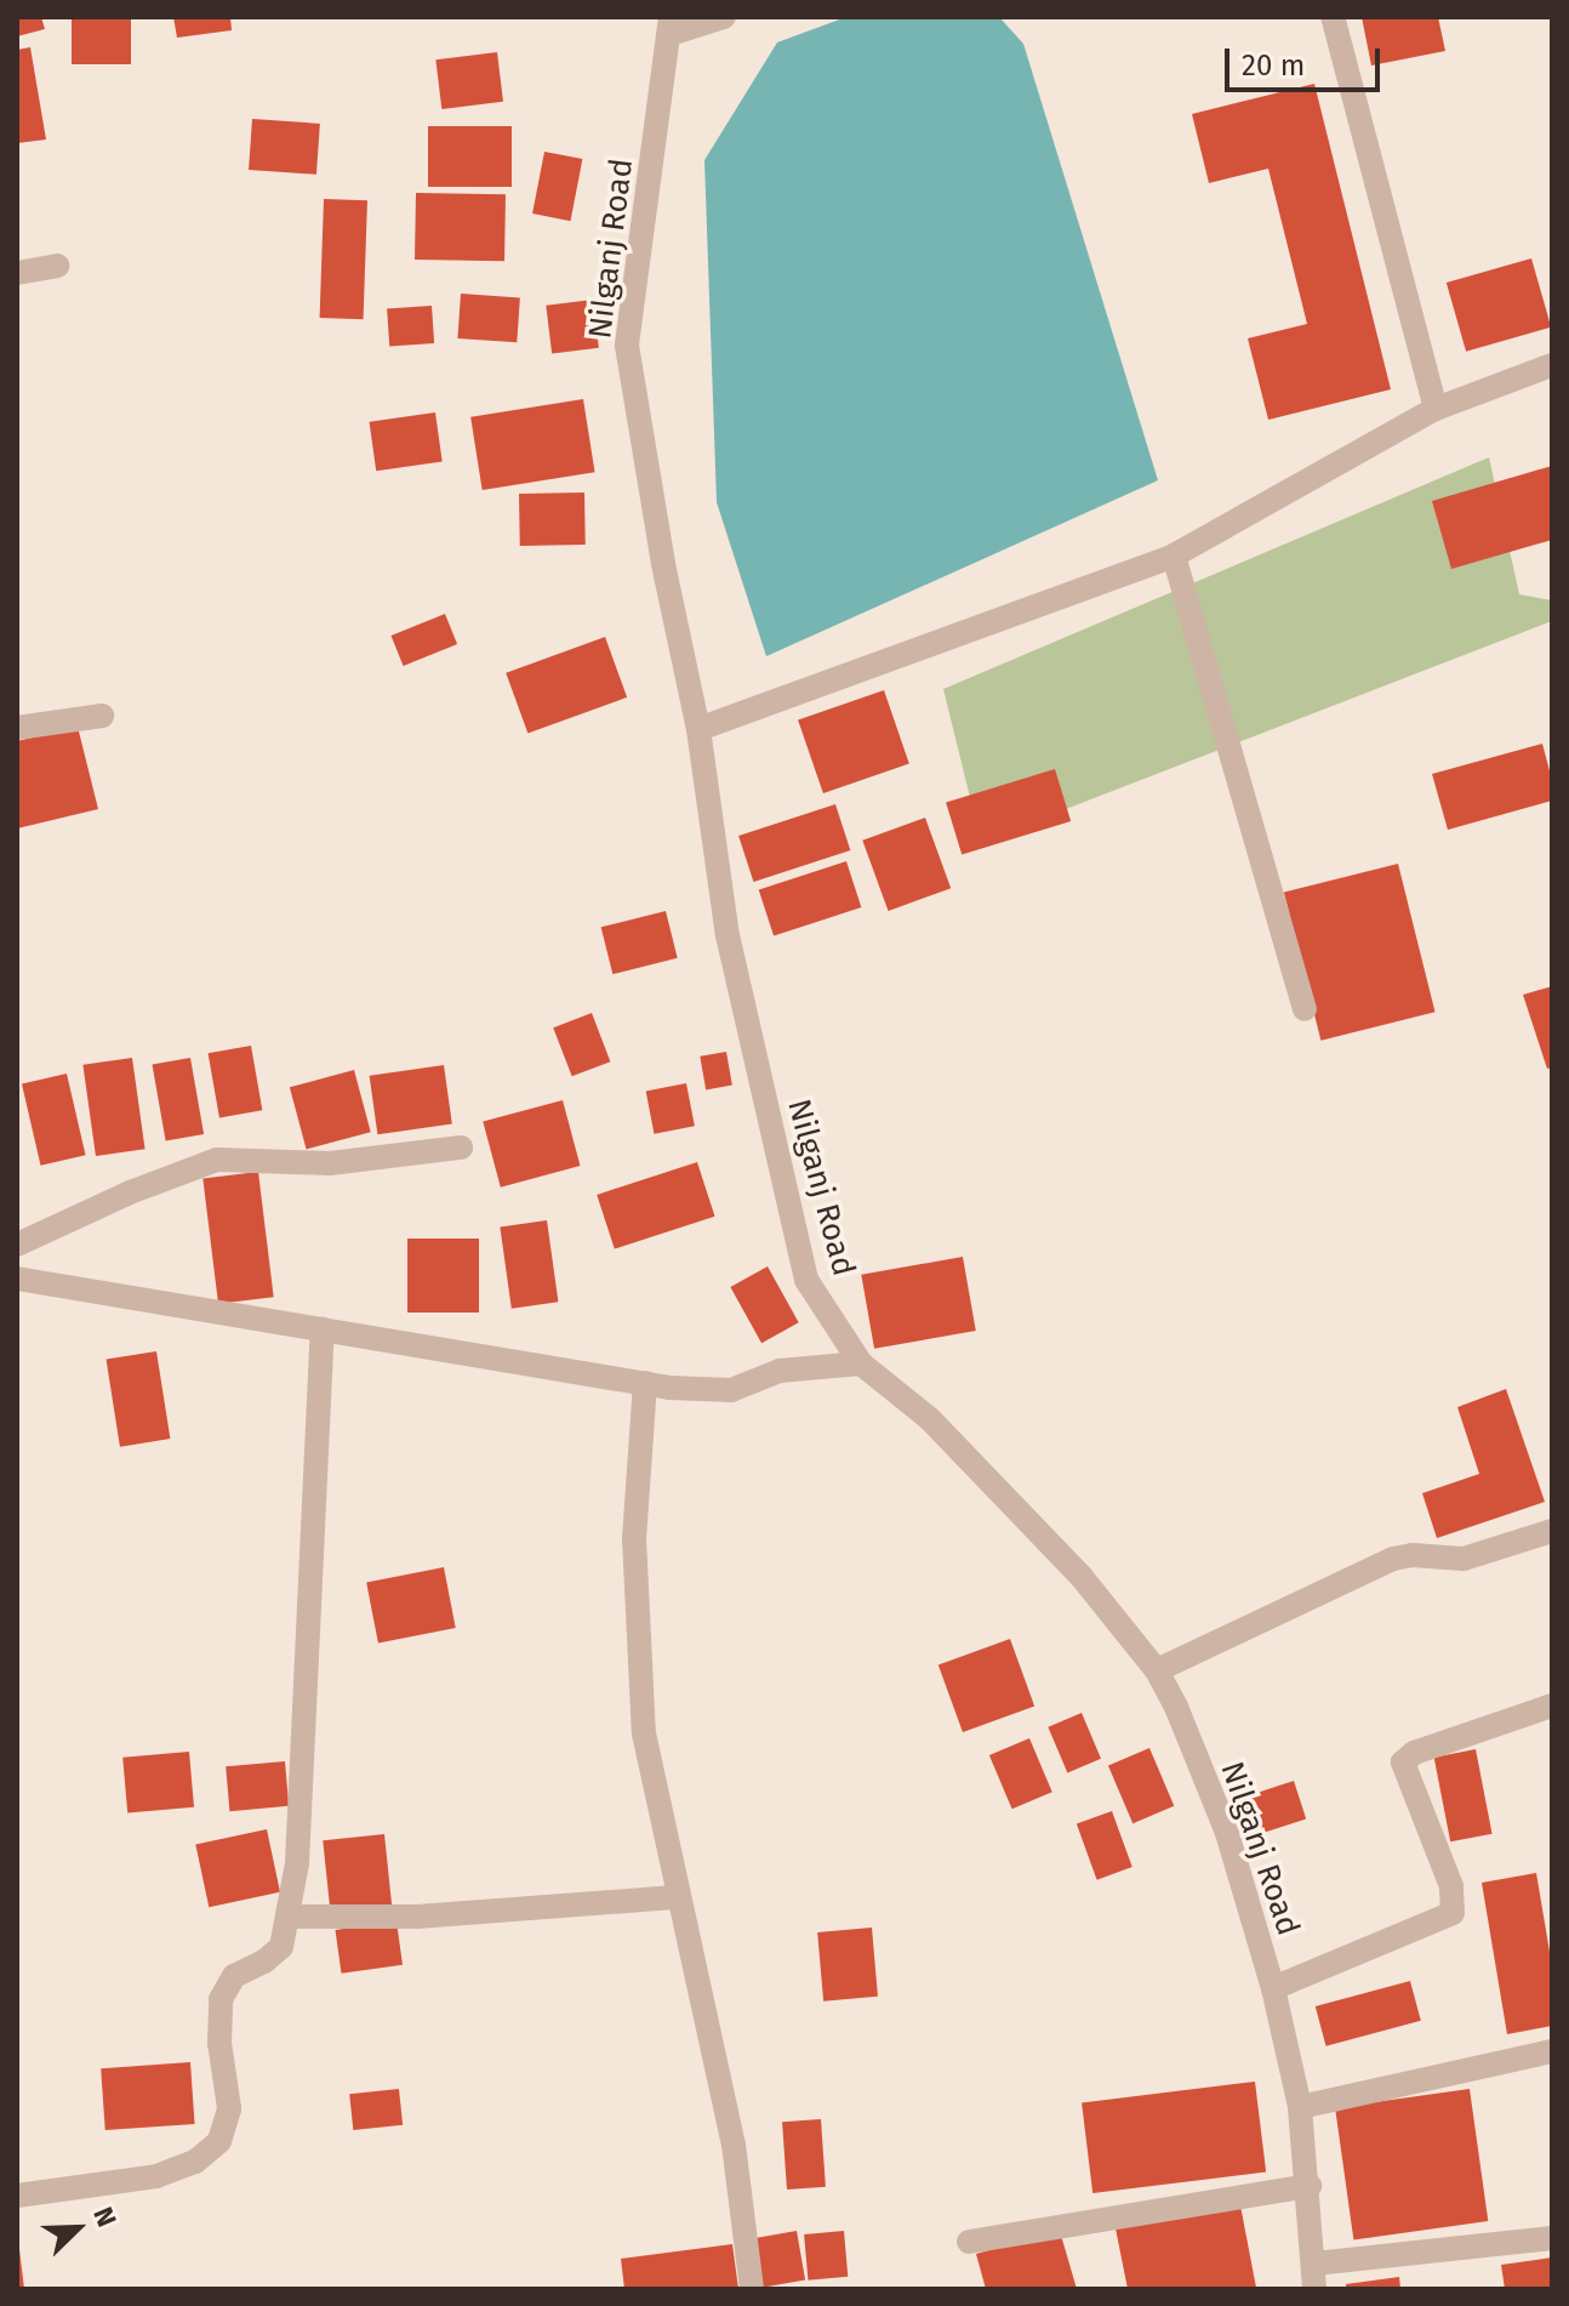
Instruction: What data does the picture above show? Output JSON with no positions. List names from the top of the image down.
{
  "streets": {
    "street": ["Nilganj Road"]
  },
  "scale_bar": "20 m",
  "north": "top right"
}
